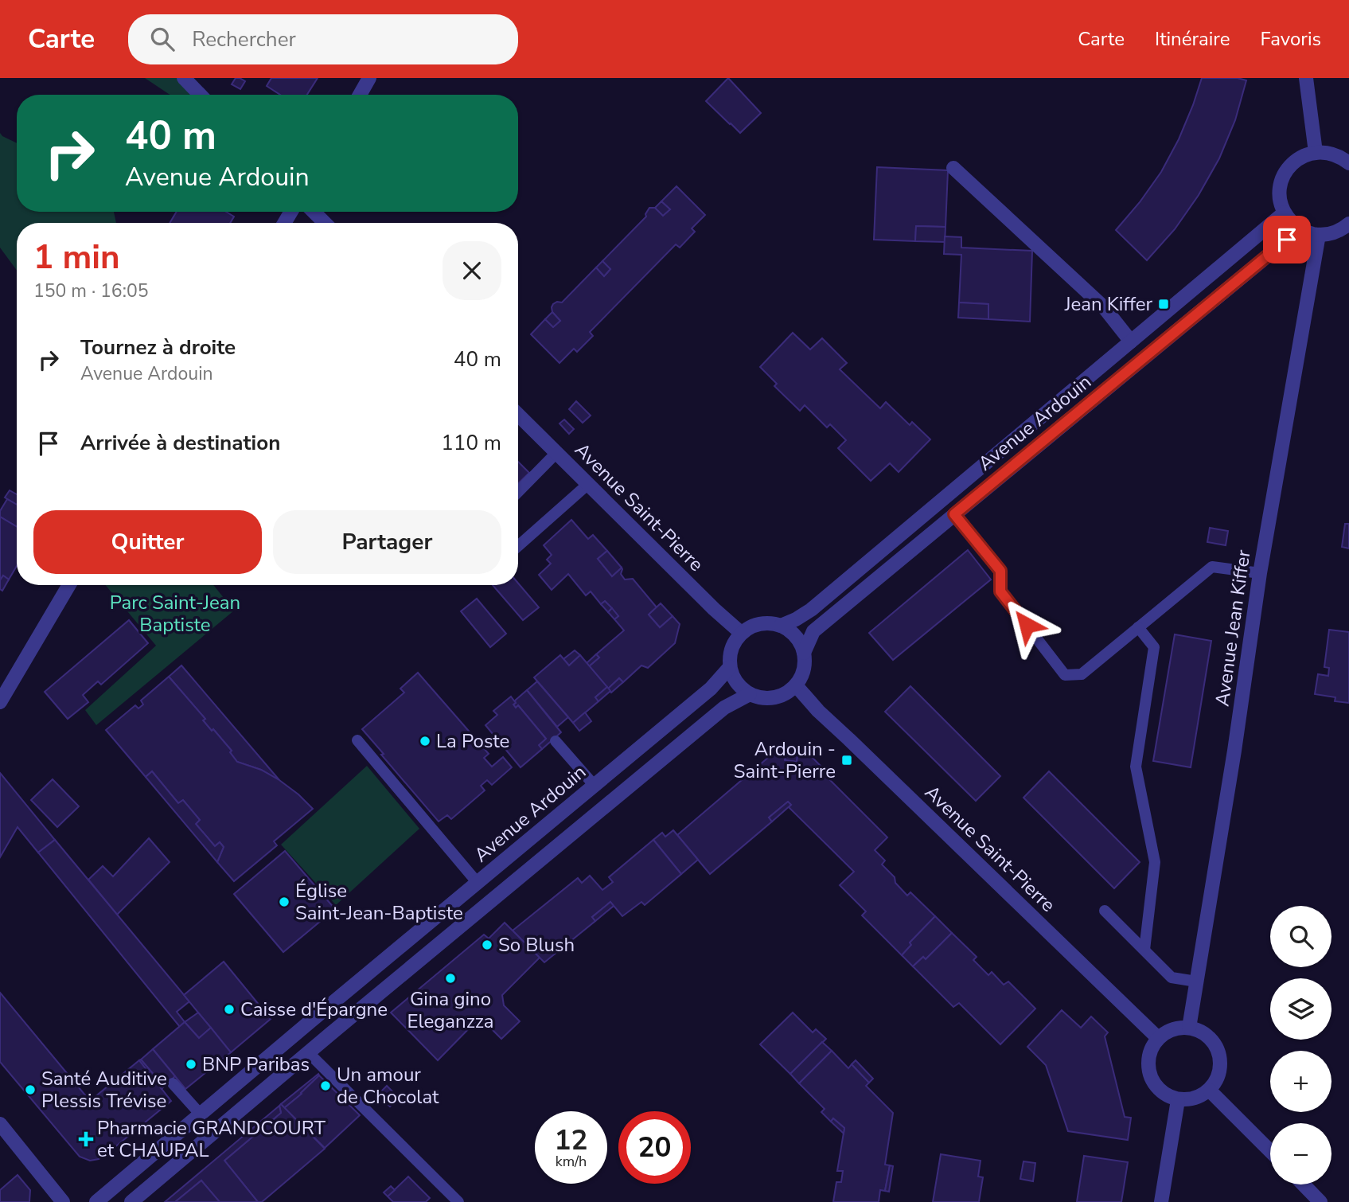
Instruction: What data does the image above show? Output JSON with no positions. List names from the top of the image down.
{
  "streets": {
    "street": ["Avenue Ardouin", "Avenue Saint-Pierre", "Avenue Jean Kiffer"]
  },
  "crossings": [
    ["Avenue Ardouin", "Avenue Saint-Pierre"],
    ["Avenue Saint-Pierre", "Avenue Jean Kiffer"]
  ],
  "parks": ["Parc Saint-Jean Baptiste"],
  "places": {
    "transit": ["Jean Kiffer", "Ardouin - Saint-Pierre"],
    "other": [
      "La Poste",
      "Église Saint-Jean-Baptiste",
      "So Blush",
      "Gina gino Eleganzza",
      "Caisse d'Épargne",
      "BNP Paribas",
      "Un amour de Chocolat",
      "Santé Auditive Plessis Trévise"
    ],
    "health": ["Pharmacie GRANDCOURT et CHAUPAL"]
  },
  "page": {
    "header": "Carte",
    "search": "Rechercher",
    "nav": ["Carte", "Itinéraire", "Favoris"],
    "turn": ["40 m", "Avenue Ardouin"],
    "heading": ["1 min", "150 m · 16:05"],
    "list": [
      {
        "name": "Tournez à droite",
        "note": "Avenue Ardouin",
        "value": "40 m"
      },
      {
        "name": "Arrivée à destination",
        "value": "110 m"
      }
    ],
    "buttons": ["Quitter", "Partager"],
    "map_buttons": ["+", "−"],
    "speed": "12 km/h",
    "limit": "20"
  }
}
